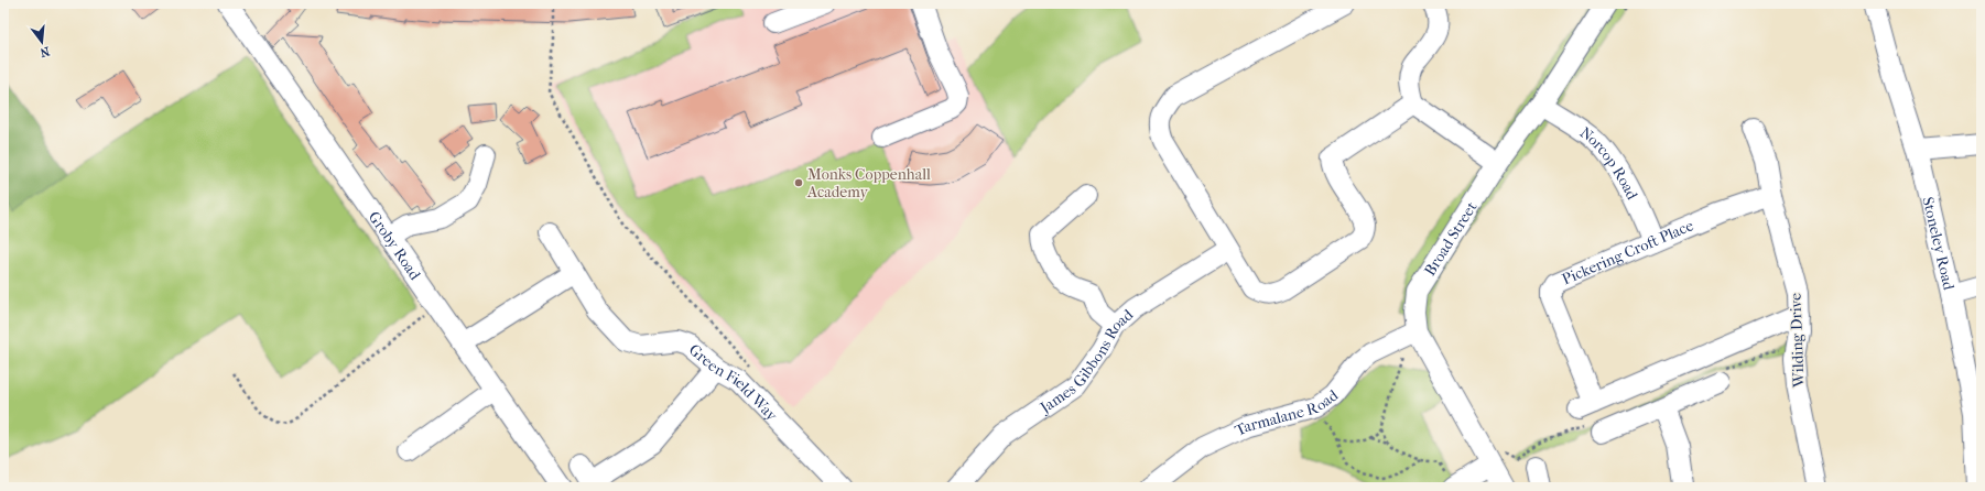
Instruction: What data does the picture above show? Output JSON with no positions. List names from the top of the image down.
{
  "streets": {
    "street": [
      "Norcop Road",
      "Broad Street",
      "Stoneley Road",
      "Groby Road",
      "Pickering Croft Place",
      "Wilding Drive",
      "James Gibbons Road",
      "Green Field Way",
      "Tarmalane Road"
    ]
  },
  "crossings": [
    ["Norcop Road", "Broad Street"],
    ["Norcop Road", "Pickering Croft Place"],
    ["Broad Street", "Tarmalane Road"],
    ["Pickering Croft Place", "Wilding Drive"]
  ],
  "places": ["Monks Coppenhall Academy"],
  "north": "bottom"
}
